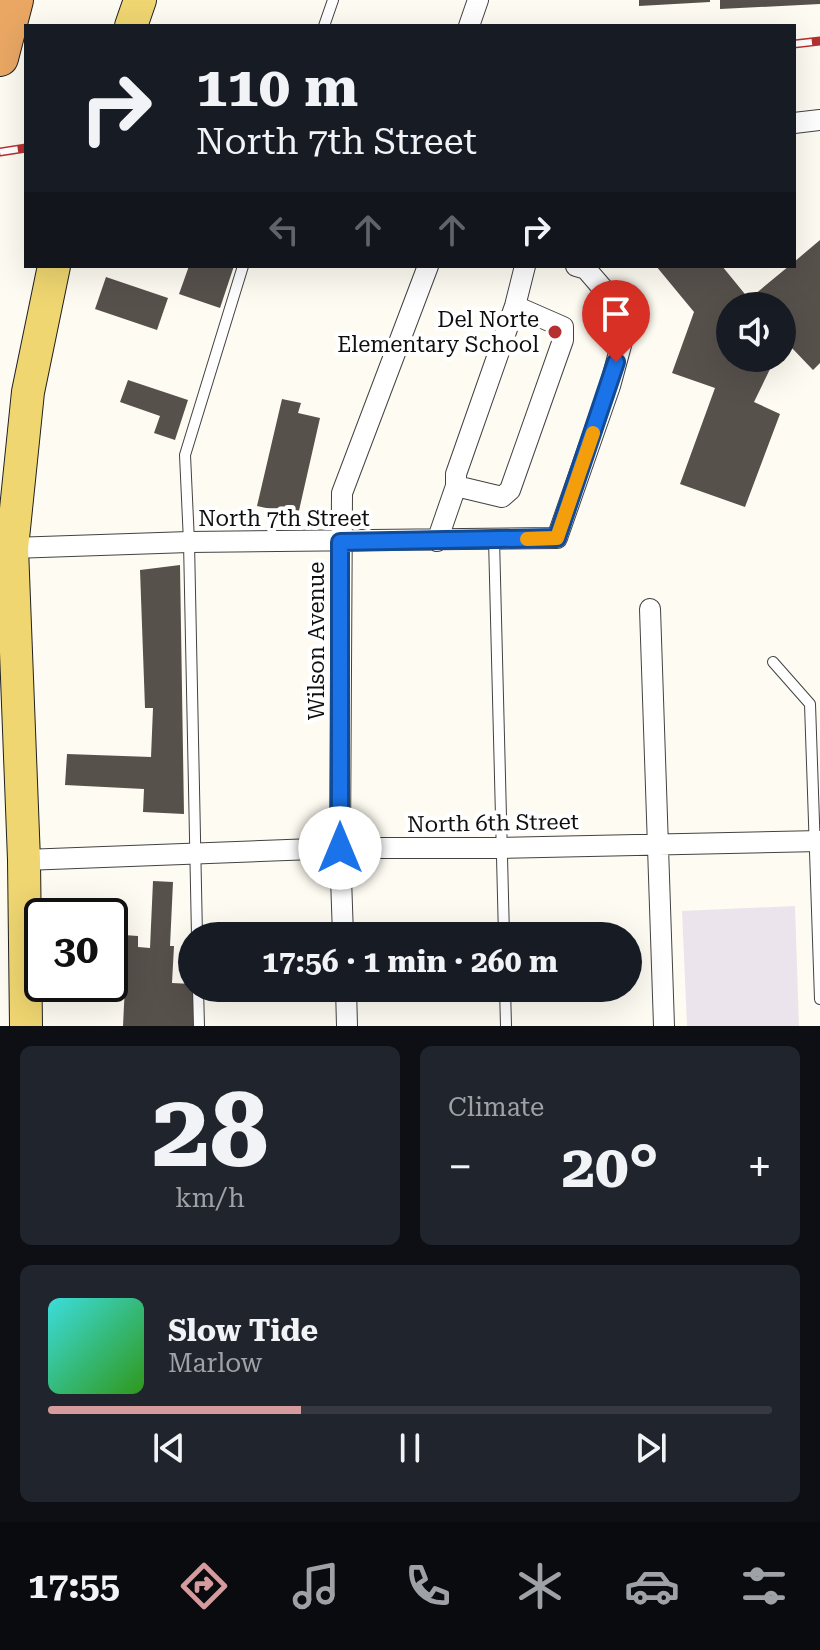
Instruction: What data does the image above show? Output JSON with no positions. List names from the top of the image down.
{
  "streets": {
    "street": ["North 7th Street", "Wilson Avenue", "North 6th Street"]
  },
  "crossings": [
    ["North 7th Street", "Wilson Avenue"],
    ["Wilson Avenue", "North 6th Street"]
  ],
  "places": ["Del Norte Elementary School"],
  "page": {
    "turn": ["110 m", "North 7th Street"],
    "limit": "30",
    "trip": "17:56 · 1 min · 260 m",
    "tile": [
      ["28", "km/h"],
      "Climate"
    ],
    "heat": ["−", "20°", "+"],
    "song": ["Slow Tide", "Marlow"],
    "tabs": "17:55"
  }
}
